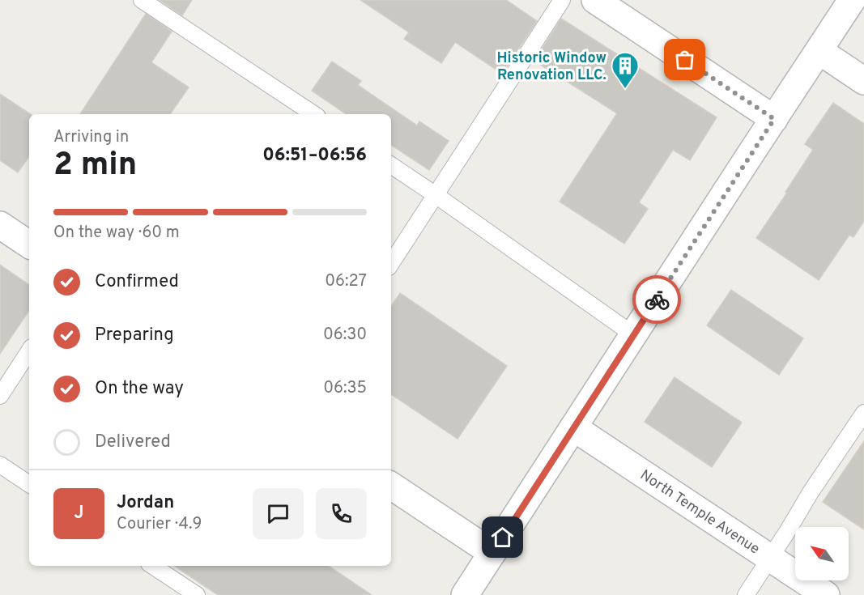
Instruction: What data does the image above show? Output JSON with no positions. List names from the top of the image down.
{
  "streets": {
    "street": ["North Temple Avenue"]
  },
  "places": {
    "building": ["Historic Window Renovation LLC."]
  },
  "north": "top left",
  "page": {
    "heading": ["2 min", "Arriving in", "06:51–06:56"],
    "panel": ["Jordan", "Courier · 4.9"],
    "bar": "On the way · 60 m",
    "list": [
      ["Confirmed", "06:27"],
      ["Preparing", "06:30"],
      ["On the way", "06:35"],
      "Delivered"
    ],
    "round": "J"
  }
}
